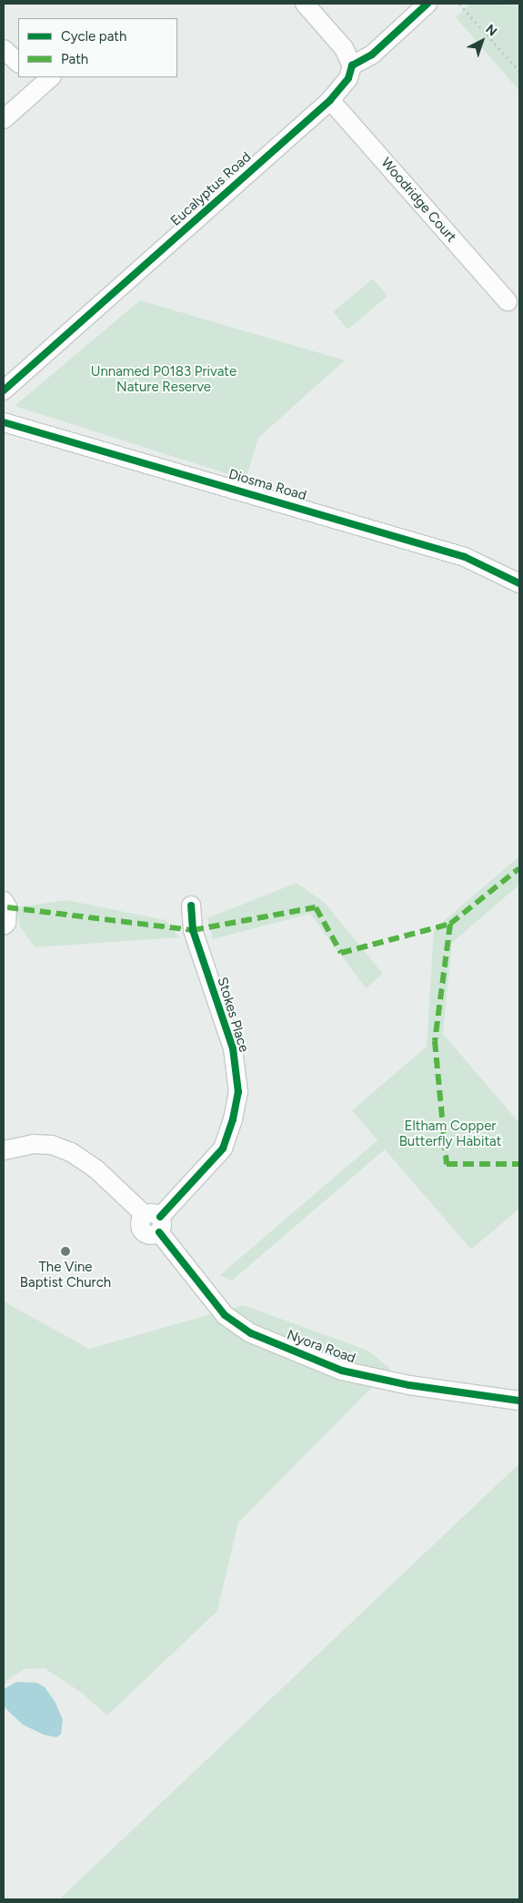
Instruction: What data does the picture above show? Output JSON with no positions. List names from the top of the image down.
{
  "streets": {
    "street": [
      "Eucalyptus Road",
      "Woodridge Court",
      "Diosma Road",
      "Stokes Place",
      "Nyora Road"
    ]
  },
  "crossings": [
    ["Eucalyptus Road", "Woodridge Court"],
    ["Stokes Place", "Nyora Road"]
  ],
  "parks": ["Unnamed P0183 Private Nature Reserve", "Eltham Copper Butterfly Habitat"],
  "places": ["The Vine Baptist Church"],
  "legend": ["Cycle path", "Path"],
  "north": "top right"
}
